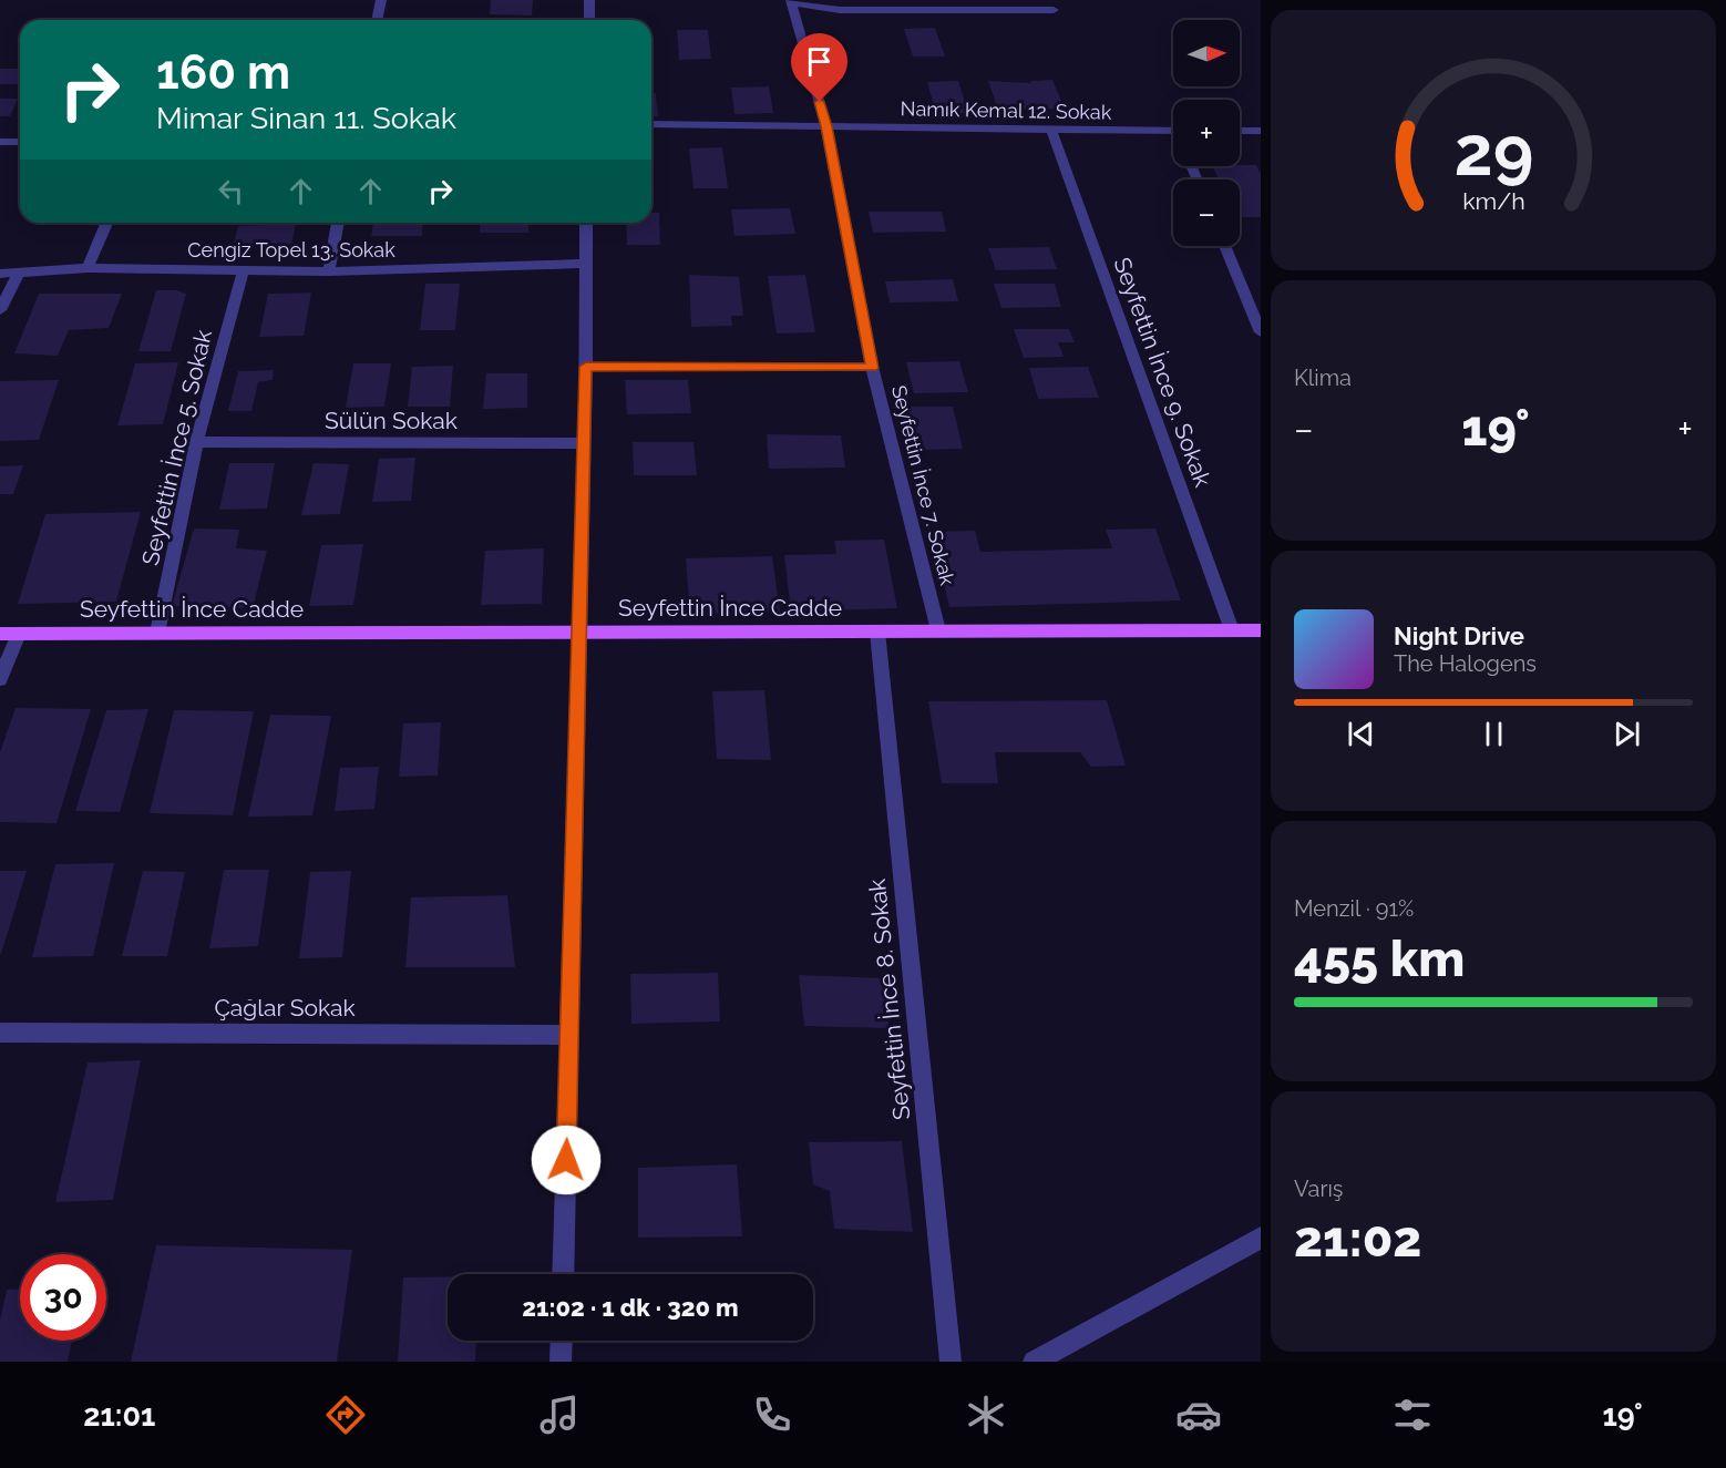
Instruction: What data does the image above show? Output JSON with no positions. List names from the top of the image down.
{
  "streets": {
    "main road": ["Seyfettin İnce Cadde"],
    "street": [
      "Namık Kemal 12. Sokak",
      "Cengiz Topel 13. Sokak",
      "Seyfettin İnce 9. Sokak",
      "Sülün Sokak",
      "Seyfettin İnce 5. Sokak",
      "Seyfettin İnce 7. Sokak",
      "Seyfettin İnce 8. Sokak",
      "Çağlar Sokak"
    ]
  },
  "crossings": [
    ["Namık Kemal 12. Sokak", "Seyfettin İnce 9. Sokak"],
    ["Namık Kemal 12. Sokak", "Seyfettin İnce 7. Sokak"],
    ["Cengiz Topel 13. Sokak", "Seyfettin İnce 5. Sokak"],
    ["Seyfettin İnce 9. Sokak", "Seyfettin İnce Cadde"],
    ["Sülün Sokak", "Seyfettin İnce 5. Sokak"],
    ["Seyfettin İnce 5. Sokak", "Seyfettin İnce Cadde"],
    ["Seyfettin İnce 7. Sokak", "Seyfettin İnce Cadde"],
    ["Seyfettin İnce Cadde", "Seyfettin İnce 8. Sokak"]
  ],
  "north": "right",
  "page": {
    "map_buttons": ["+", "−"],
    "turn": ["160 m", "Mimar Sinan 11. Sokak"],
    "tile": [
      "Klima",
      ["Menzil · 91%", "455 km"],
      ["Varış", "21:02"]
    ],
    "heat": ["−", "19°", "+"],
    "song": ["Night Drive", "The Halogens"],
    "limit": "30",
    "trip": "21:02 · 1 dk · 320 m",
    "tabs": ["21:01", "19°"],
    "gauge": ["29", "km/h"]
  }
}
